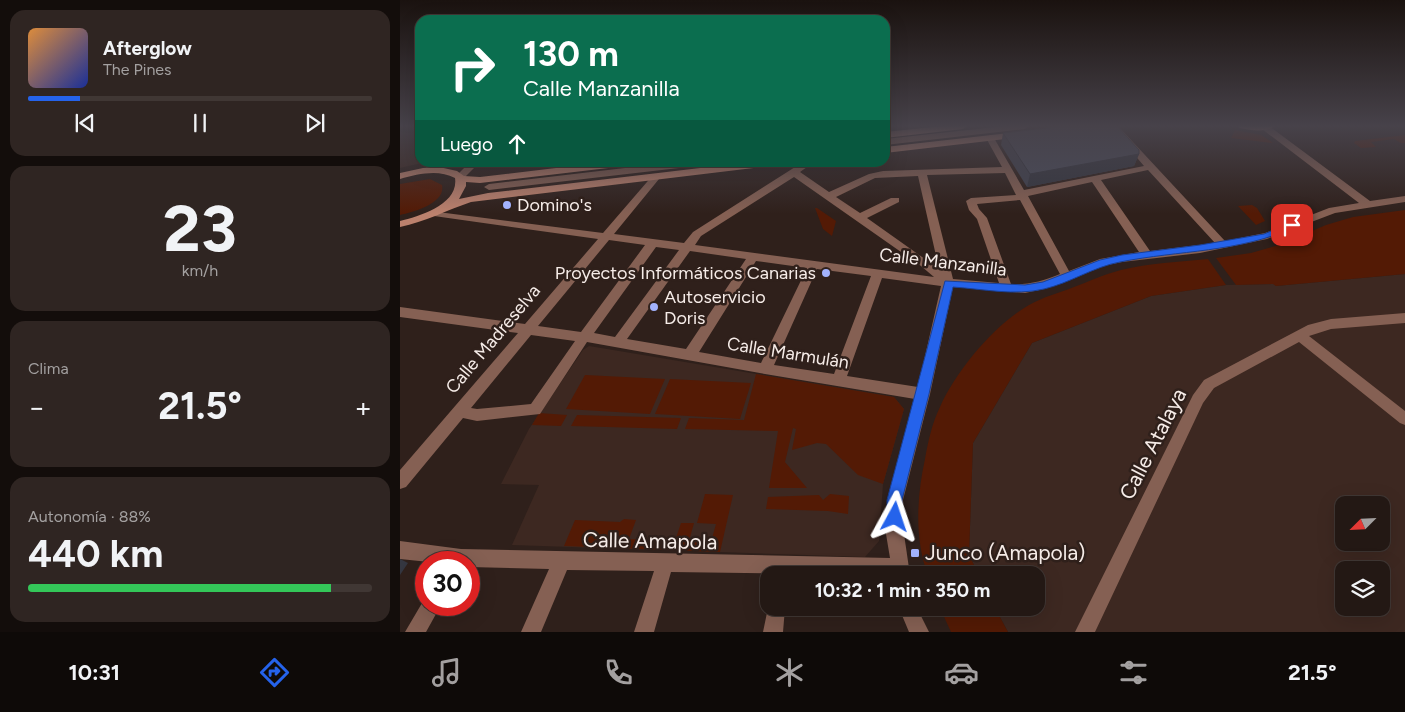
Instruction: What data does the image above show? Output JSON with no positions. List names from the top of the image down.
{
  "streets": {
    "street": [
      "Calle Manzanilla",
      "Calle Madreselva",
      "Calle Marmulán",
      "Calle Atalaya",
      "Calle Amapola"
    ]
  },
  "crossings": [
    ["Calle Manzanilla", "Calle Madreselva"],
    ["Calle Madreselva", "Calle Marmulán"]
  ],
  "places": {
    "other": ["Domino's", "Proyectos Informáticos Canarias", "Autoservicio Doris"],
    "transit": ["Junco (Amapola)"]
  },
  "north": "bottom left",
  "page": {
    "turn": ["130 m", "Calle Manzanilla"],
    "song": ["Afterglow", "The Pines"],
    "then": "Luego",
    "tile": [
      ["23", "km/h"],
      "Clima",
      ["Autonomía · 88%", "440 km"]
    ],
    "heat": ["−", "21.5°", "+"],
    "limit": "30",
    "trip": "10:32 · 1 min · 350 m",
    "tabs": ["10:31", "21.5°"]
  }
}
